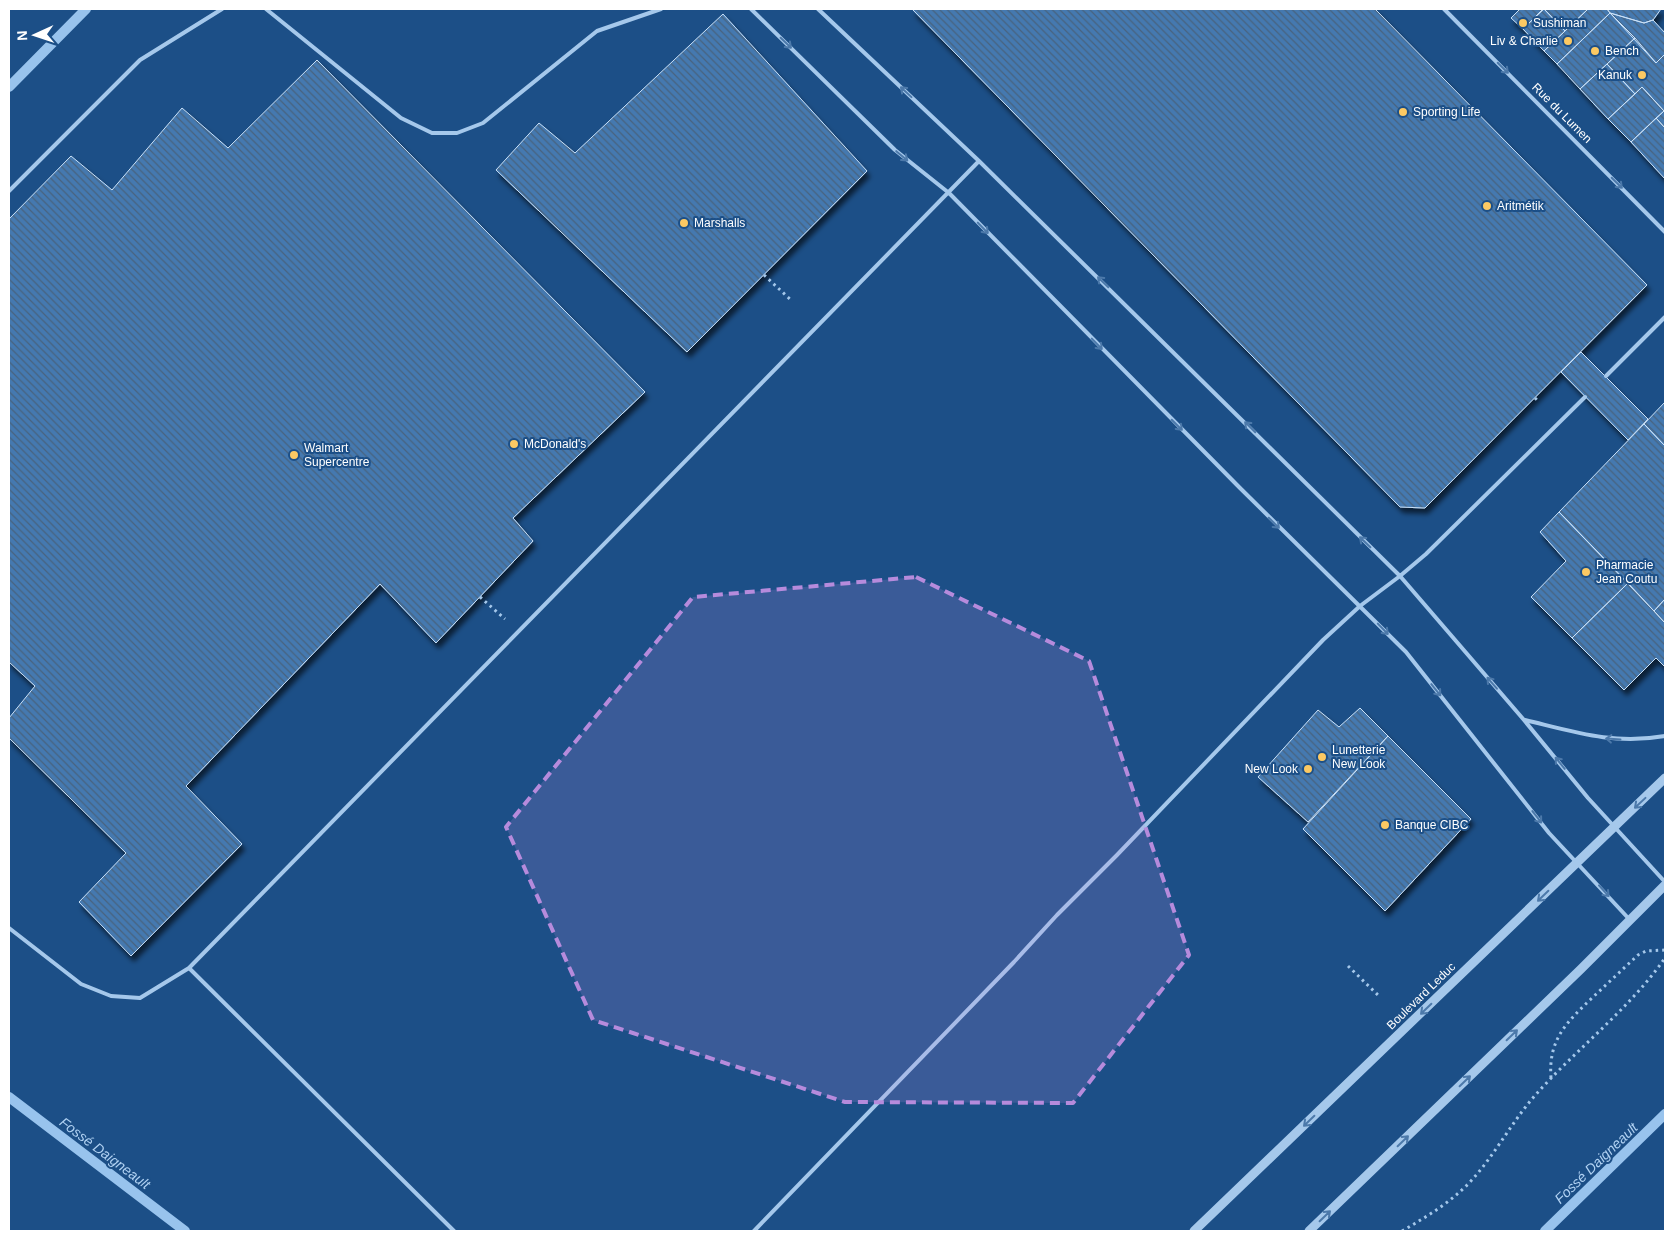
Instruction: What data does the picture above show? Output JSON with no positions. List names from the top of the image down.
{
  "streets": {
    "street": ["Boulevard Leduc"],
    "lane": ["Rue du Lumen"]
  },
  "one_way": ["Rue du Lumen", "Boulevard Leduc"],
  "water": ["Fossé Daigneault"],
  "places": [
    "Sushiman",
    "Liv & Charlie",
    "Bench",
    "Kanuk",
    "Sporting Life",
    "Aritmétik",
    "Marshalls",
    "McDonald's",
    "Walmart Supercentre",
    "Pharmacie Jean Coutu",
    "Lunetterie New Look",
    "New Look",
    "Banque CIBC"
  ],
  "north": "left"
}
